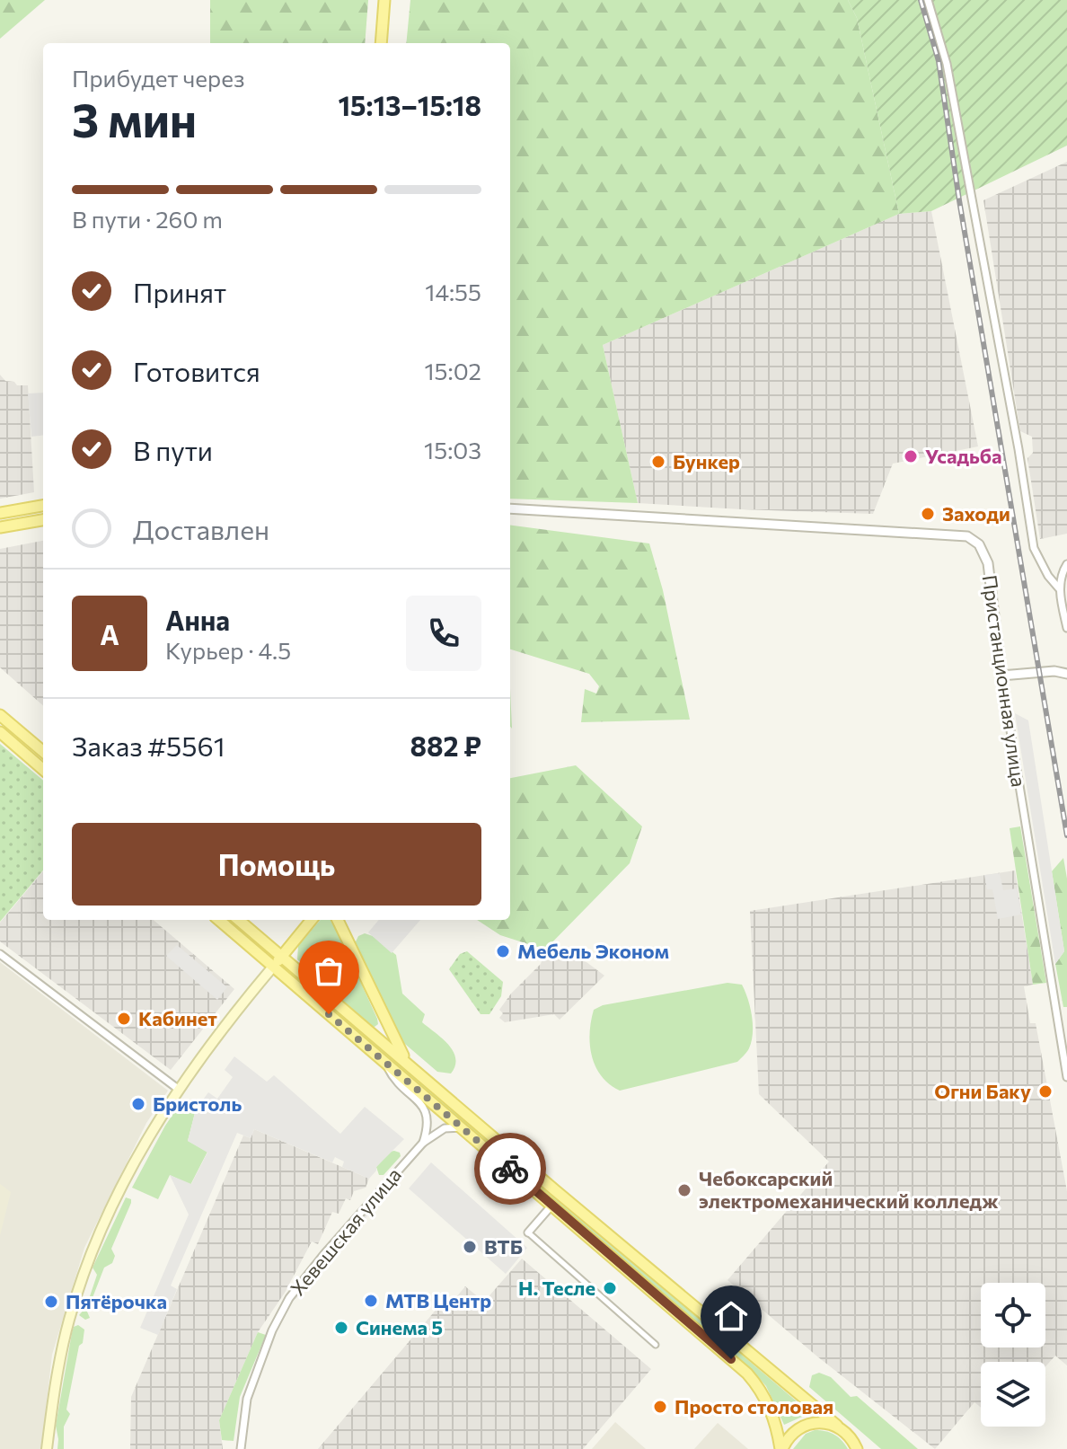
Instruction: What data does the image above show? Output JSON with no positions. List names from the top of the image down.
{
  "streets": {
    "street": ["Пристанционная улица", "Хевешская улица"]
  },
  "places": [
    "Усадьба",
    "Бункер",
    "Заходи",
    "Мебель Эконом",
    "Кабинет",
    "Огни Баку",
    "Бристоль",
    "Чебоксарский электромеханический колледж",
    "ВТБ",
    "Н. Тесле",
    "МТВ Центр",
    "Пятёрочка",
    "Синема 5",
    "Просто столовая"
  ],
  "page": {
    "heading": ["3 мин", "Прибудет через", "15:13–15:18"],
    "panel": [
      "Анна",
      "Курьер · 4.5",
      "Заказ #5561",
      "882 ₽"
    ],
    "bar": "В пути · 260 m",
    "list": [
      ["Принят", "14:55"],
      ["Готовится", "15:02"],
      ["В пути", "15:03"],
      "Доставлен"
    ],
    "round": "А",
    "buttons": "Помощь"
  }
}
